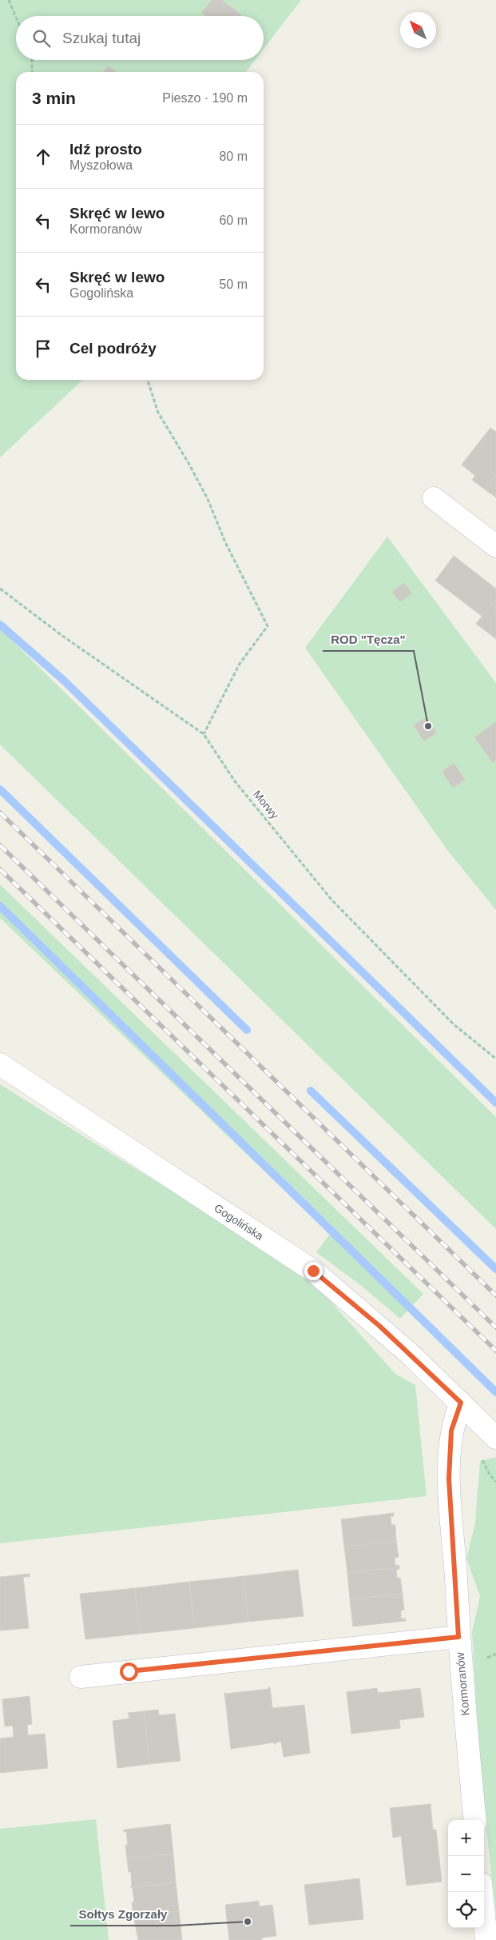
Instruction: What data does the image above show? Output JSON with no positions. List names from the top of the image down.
{
  "streets": {
    "street": ["Gogolińska", "Kormoranów"],
    "path": ["Morwy"]
  },
  "crossings": [
    ["Gogolińska", "Kormoranów"]
  ],
  "places": ["ROD \"Tęcza\"", "Sołtys Zgorzały"],
  "north": "top left",
  "page": {
    "search": "Szukaj tutaj",
    "heading": ["3 min", "Pieszo · 190 m"],
    "list": [
      ["Idź prosto", "Myszołowa", "80 m"],
      ["Skręć w lewo", "Kormoranów", "60 m"],
      ["Skręć w lewo", "Gogolińska", "50 m"],
      "Cel podróży"
    ],
    "map_buttons": ["+", "−"]
  }
}
